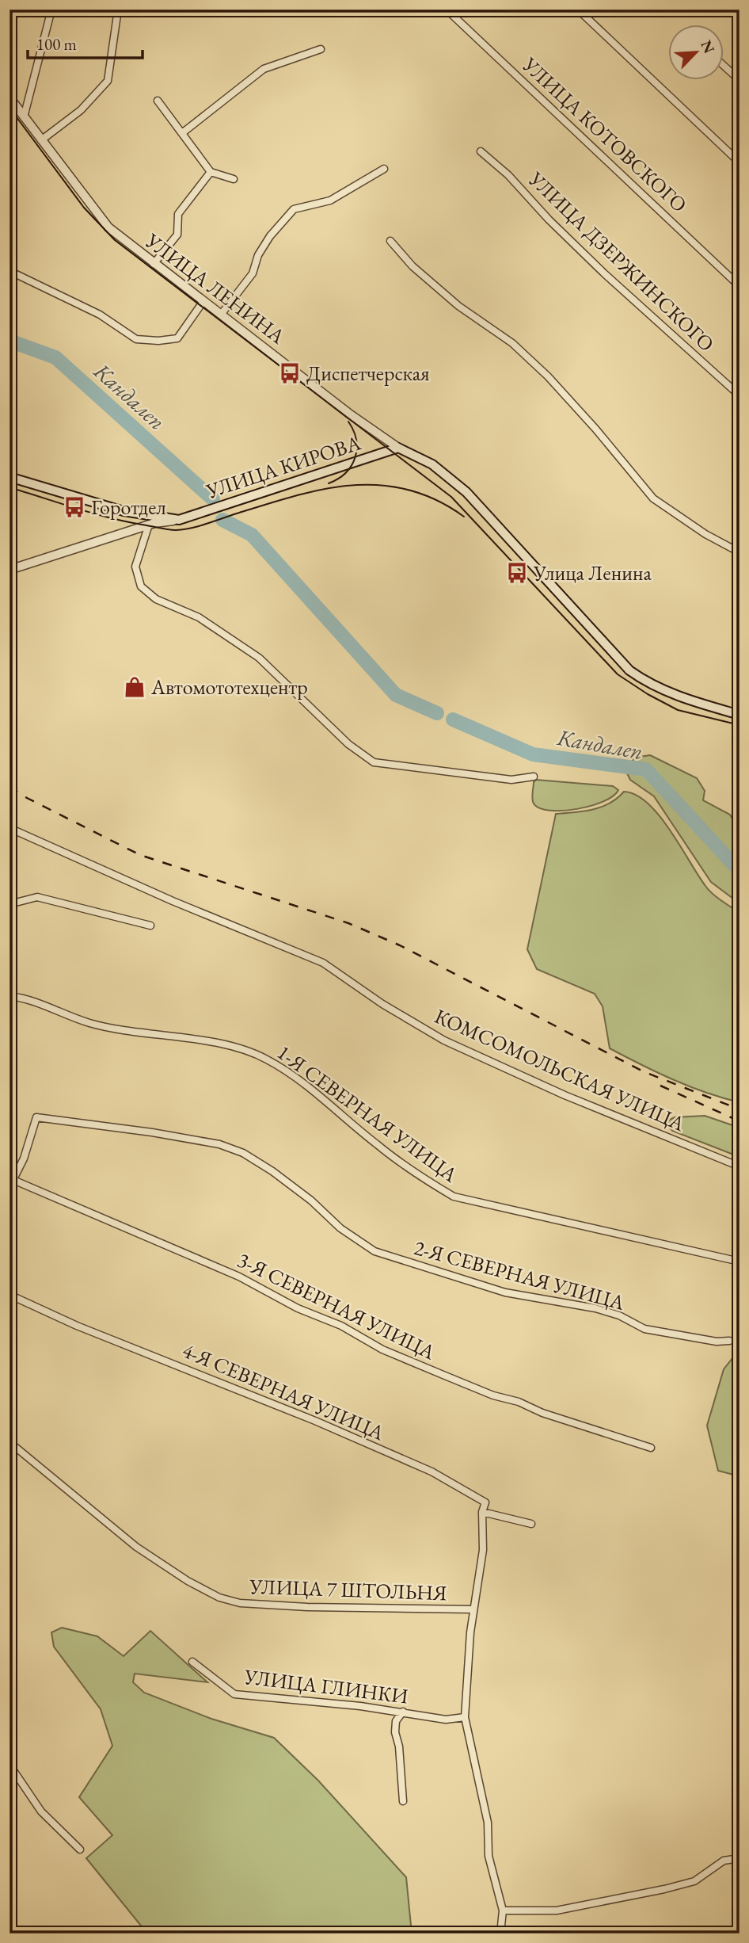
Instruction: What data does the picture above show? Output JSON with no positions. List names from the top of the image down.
{
  "streets": {
    "main road": ["УЛИЦА ЛЕНИНА", "УЛИЦА КИРОВА"],
    "street": [
      "УЛИЦА КОТОВСКОГО",
      "УЛИЦА ДЗЕРЖИНСКОГО",
      "КОМСОМОЛЬСКАЯ УЛИЦА",
      "1-Я СЕВЕРНАЯ УЛИЦА",
      "2-Я СЕВЕРНАЯ УЛИЦА",
      "3-Я СЕВЕРНАЯ УЛИЦА",
      "4-Я СЕВЕРНАЯ УЛИЦА",
      "УЛИЦА 7 ШТОЛЬНЯ",
      "УЛИЦА ГЛИНКИ"
    ]
  },
  "crossings": [
    ["УЛИЦА ЛЕНИНА", "УЛИЦА КИРОВА"],
    ["2-Я СЕВЕРНАЯ УЛИЦА", "3-Я СЕВЕРНАЯ УЛИЦА"],
    ["4-Я СЕВЕРНАЯ УЛИЦА", "УЛИЦА 7 ШТОЛЬНЯ"],
    ["УЛИЦА 7 ШТОЛЬНЯ", "УЛИЦА ГЛИНКИ"]
  ],
  "water": ["Кандалеп"],
  "places": {
    "bus stop": ["Диспетчерская", "Горотдел", "Улица Ленина"],
    "shop": ["Автомототехцентр"]
  },
  "scale_bar": "100 m",
  "north": "top right"
}
